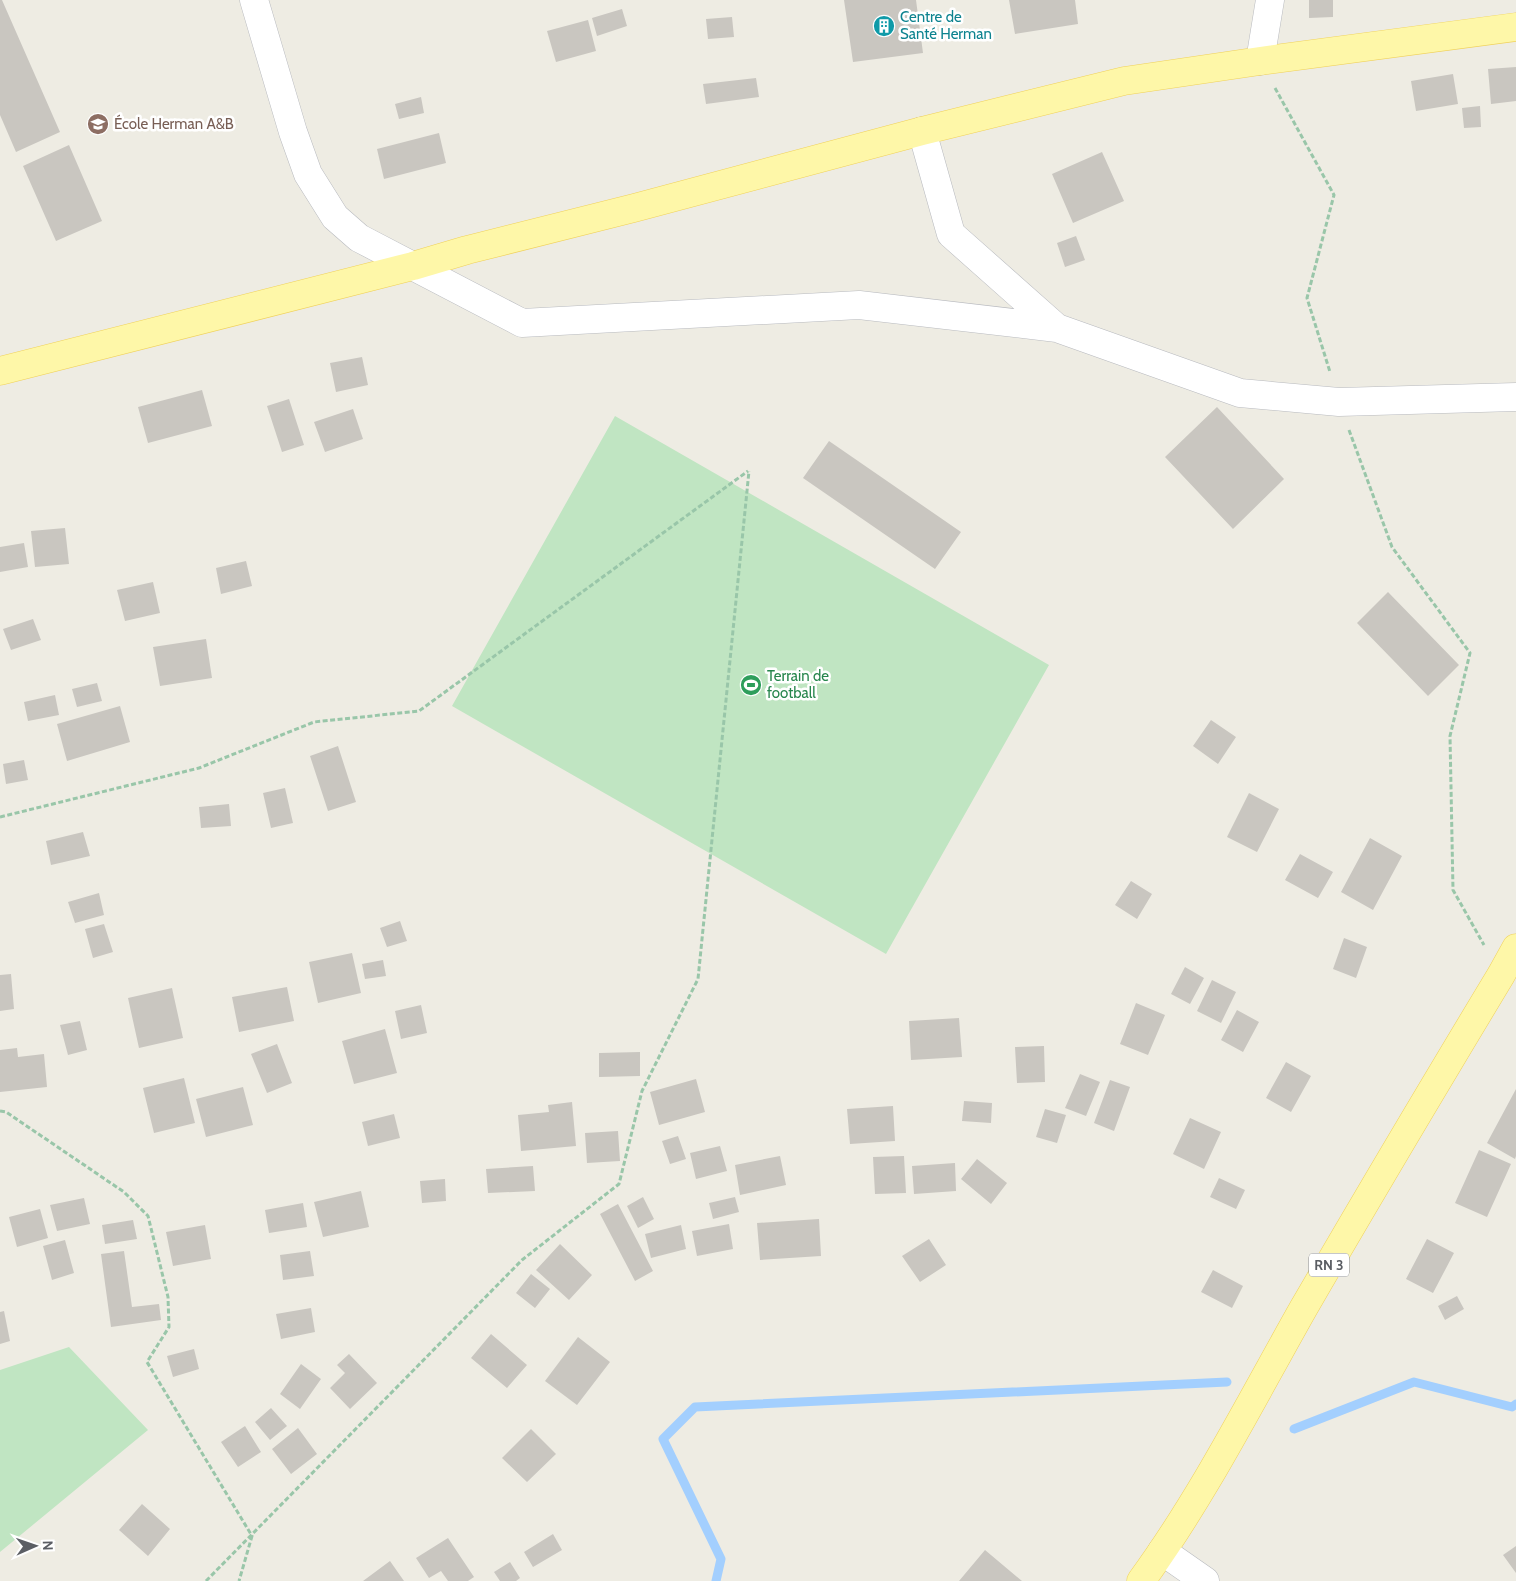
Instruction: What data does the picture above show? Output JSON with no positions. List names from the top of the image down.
{
  "streets": {
    "main road": ["RN 3"]
  },
  "places": {
    "building": ["Centre de Santé Herman"],
    "school or university": ["École Herman A&B"],
    "sports": ["Terrain de football"]
  },
  "north": "right"
}
